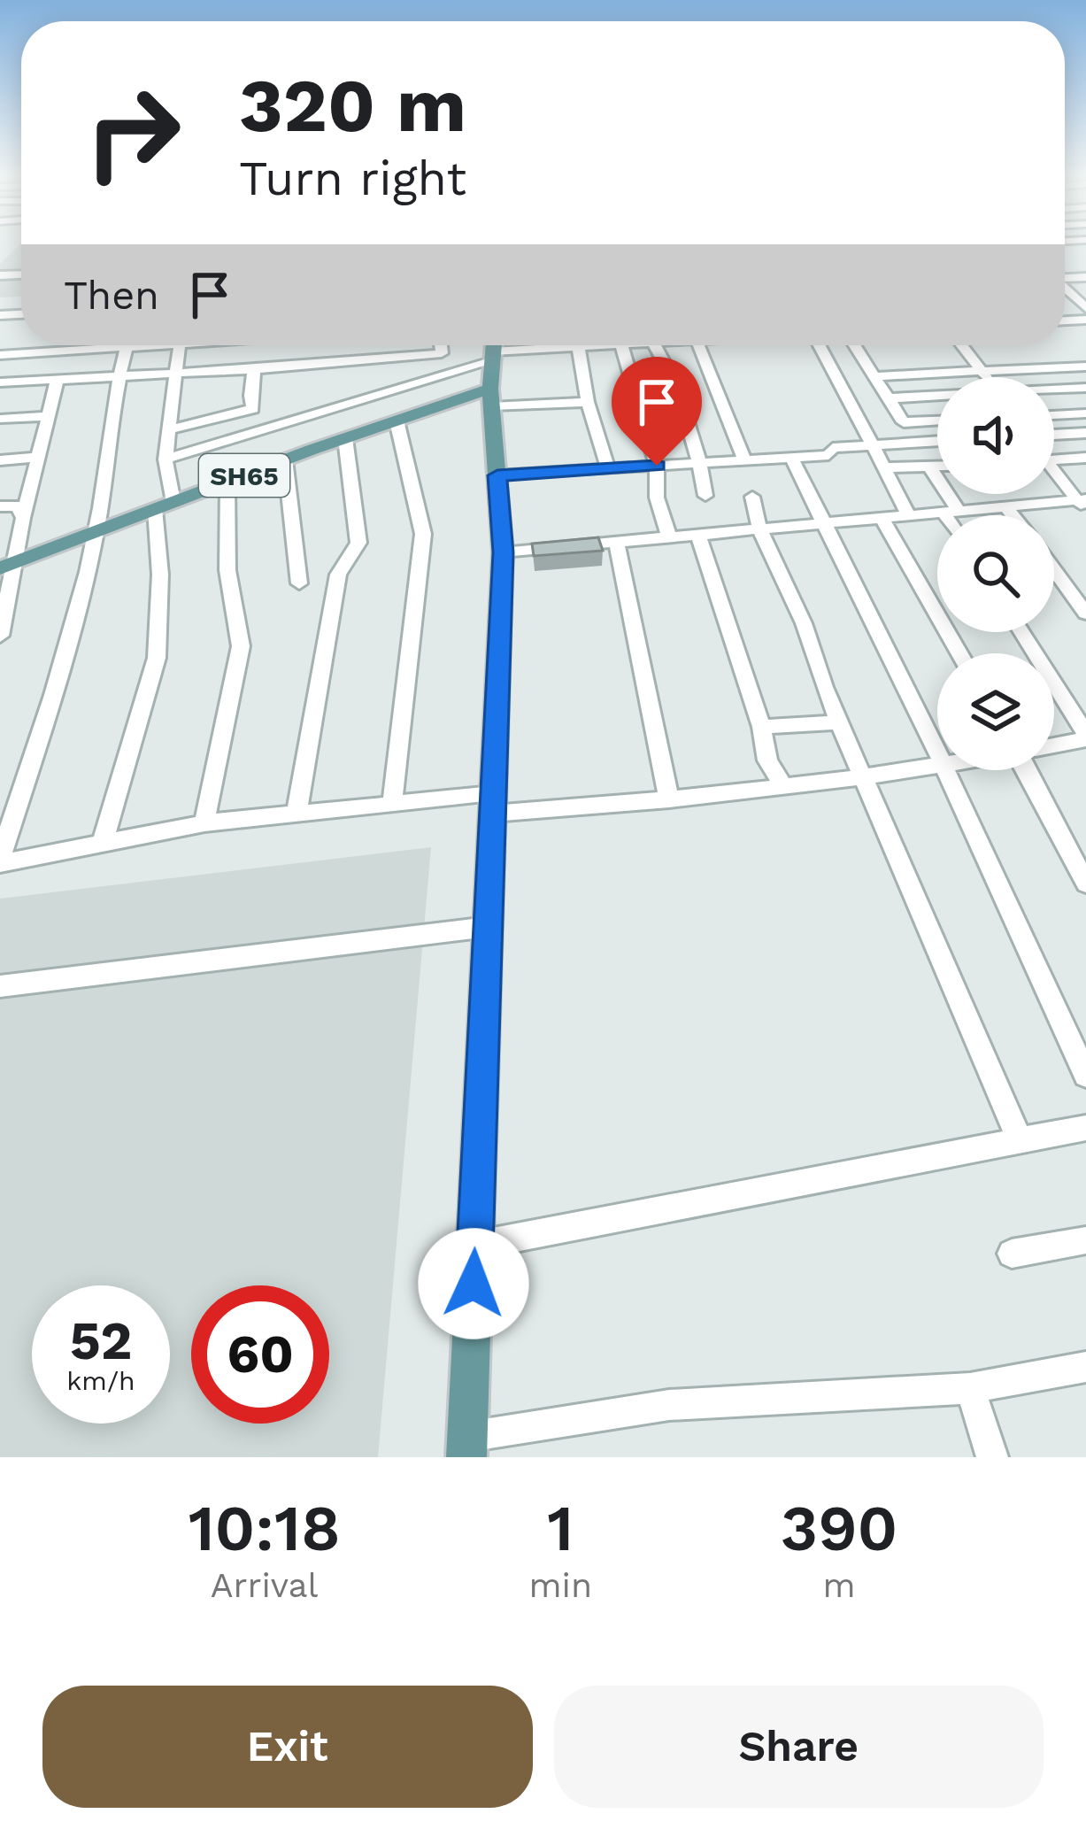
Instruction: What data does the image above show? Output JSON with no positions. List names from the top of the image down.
{
  "streets": {
    "main road": ["SH65"]
  },
  "page": {
    "turn": ["320 m", "Turn right"],
    "then": "Then",
    "speed": "52 km/h",
    "limit": "60",
    "eta": [
      "10:18",
      "Arrival",
      "1",
      "min",
      "390",
      "m"
    ],
    "buttons": ["Exit", "Share"]
  }
}
